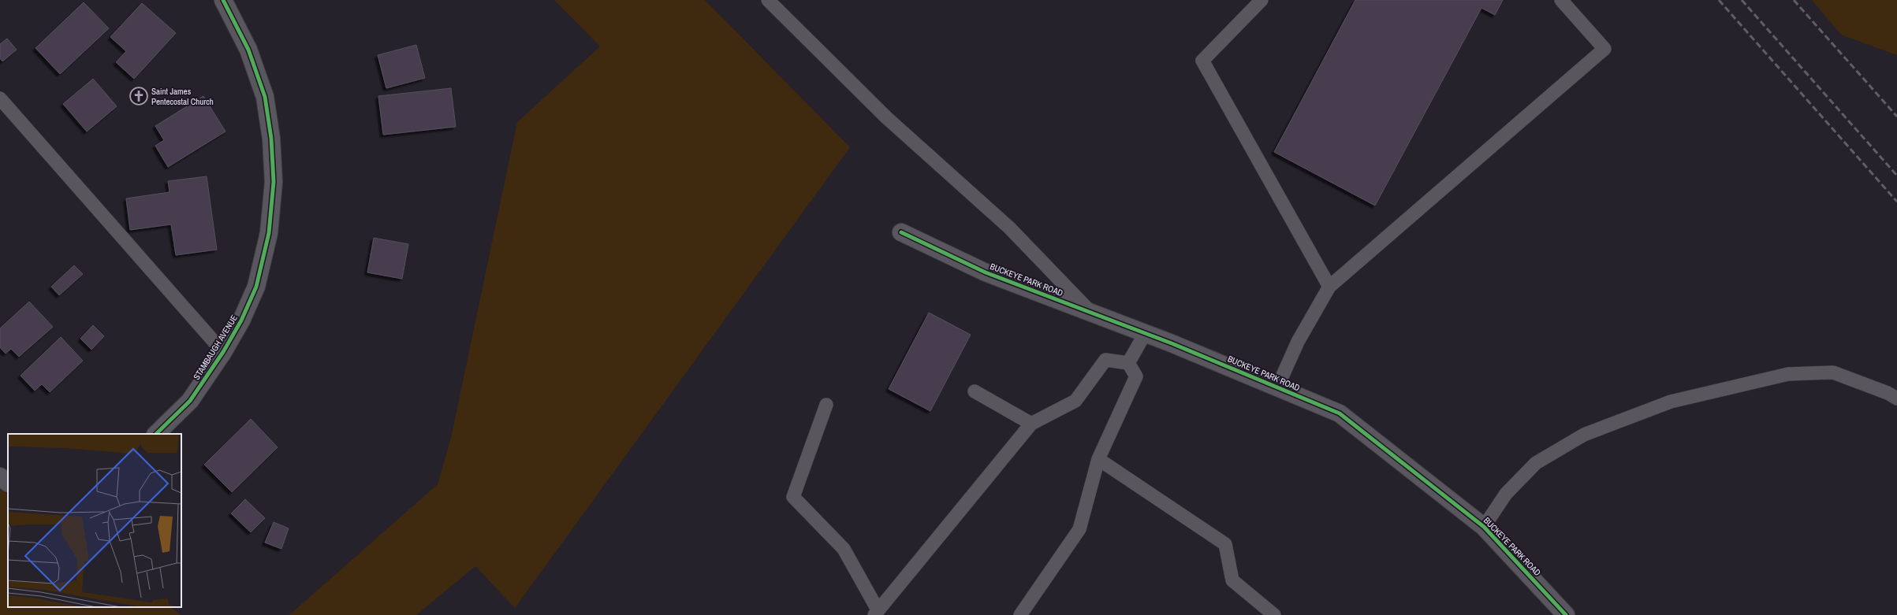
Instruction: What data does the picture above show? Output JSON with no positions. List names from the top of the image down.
{
  "streets": {
    "street": ["BUCKEYE PARK ROAD", "STAMBAUGH AVENUE"]
  },
  "places": {
    "church": ["Saint James Pentecostal Church"]
  }
}
